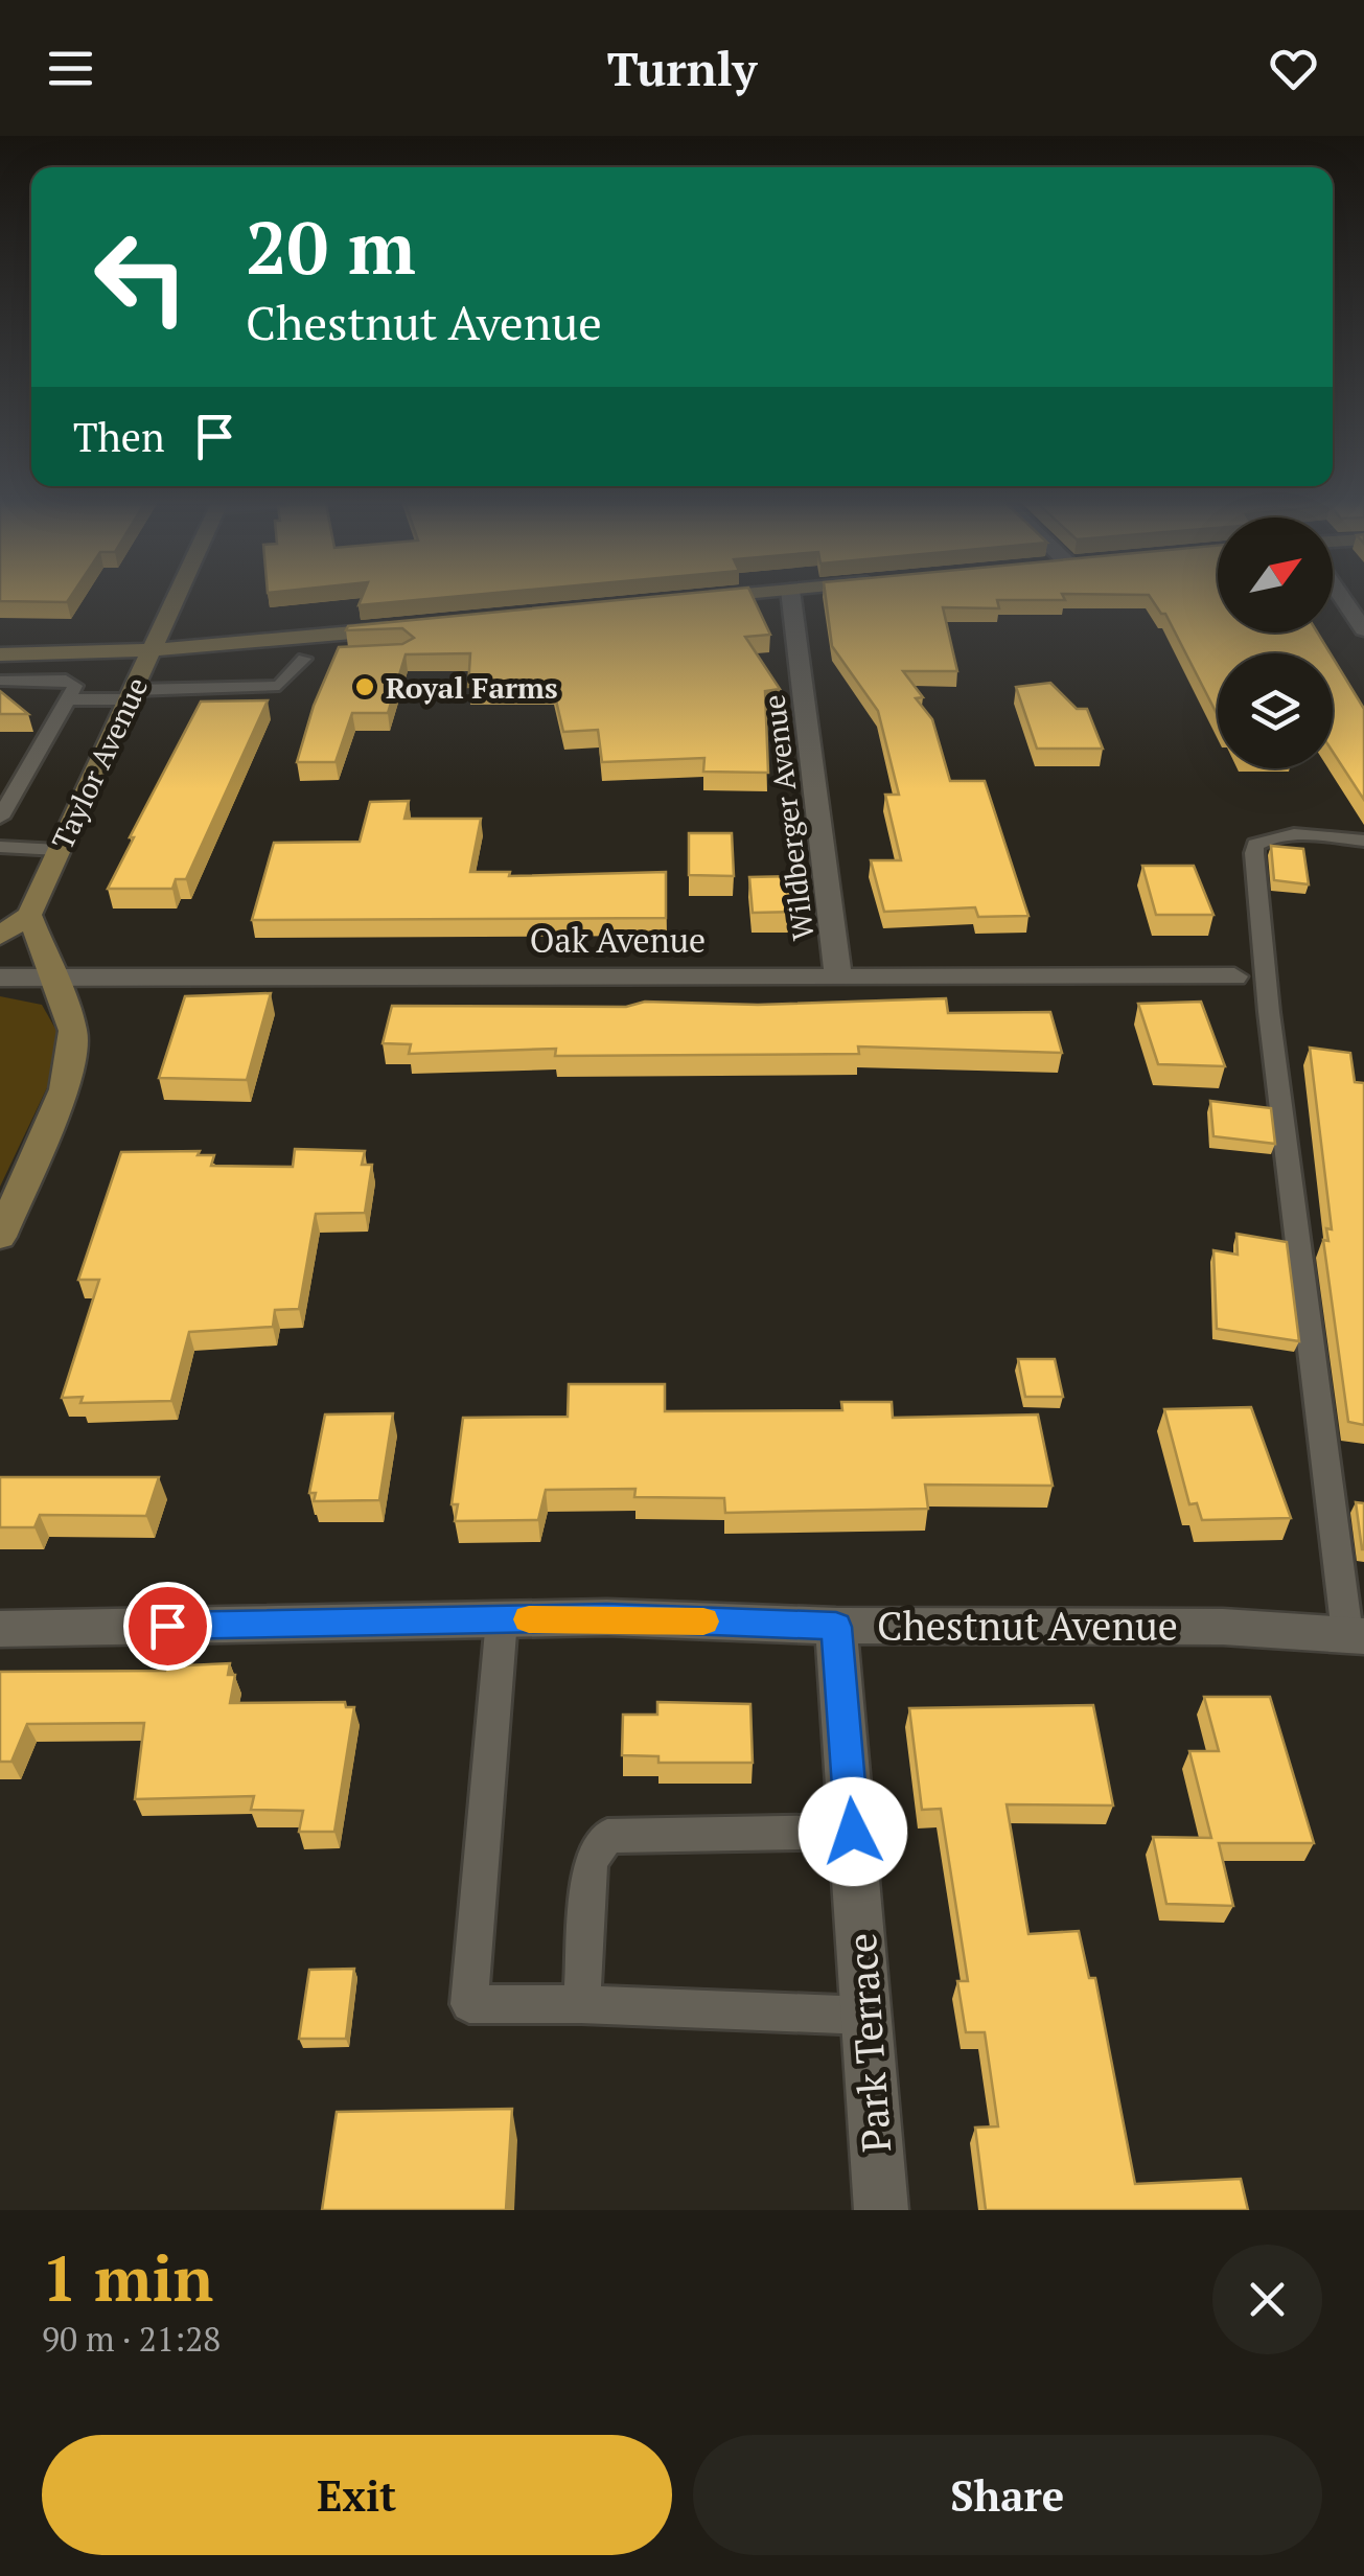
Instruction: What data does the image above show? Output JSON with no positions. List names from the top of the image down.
{
  "streets": {
    "main road": ["Taylor Avenue"],
    "street": [
      "Wildberger Avenue",
      "Oak Avenue",
      "Chestnut Avenue",
      "Park Terrace"
    ]
  },
  "crossings": [
    ["Wildberger Avenue", "Oak Avenue"],
    ["Chestnut Avenue", "Park Terrace"]
  ],
  "places": ["Royal Farms"],
  "north": "top right",
  "page": {
    "header": "Turnly",
    "turn": ["20 m", "Chestnut Avenue"],
    "then": "Then",
    "heading": ["1 min", "90 m · 21:28"],
    "buttons": ["Exit", "Share"]
  }
}
